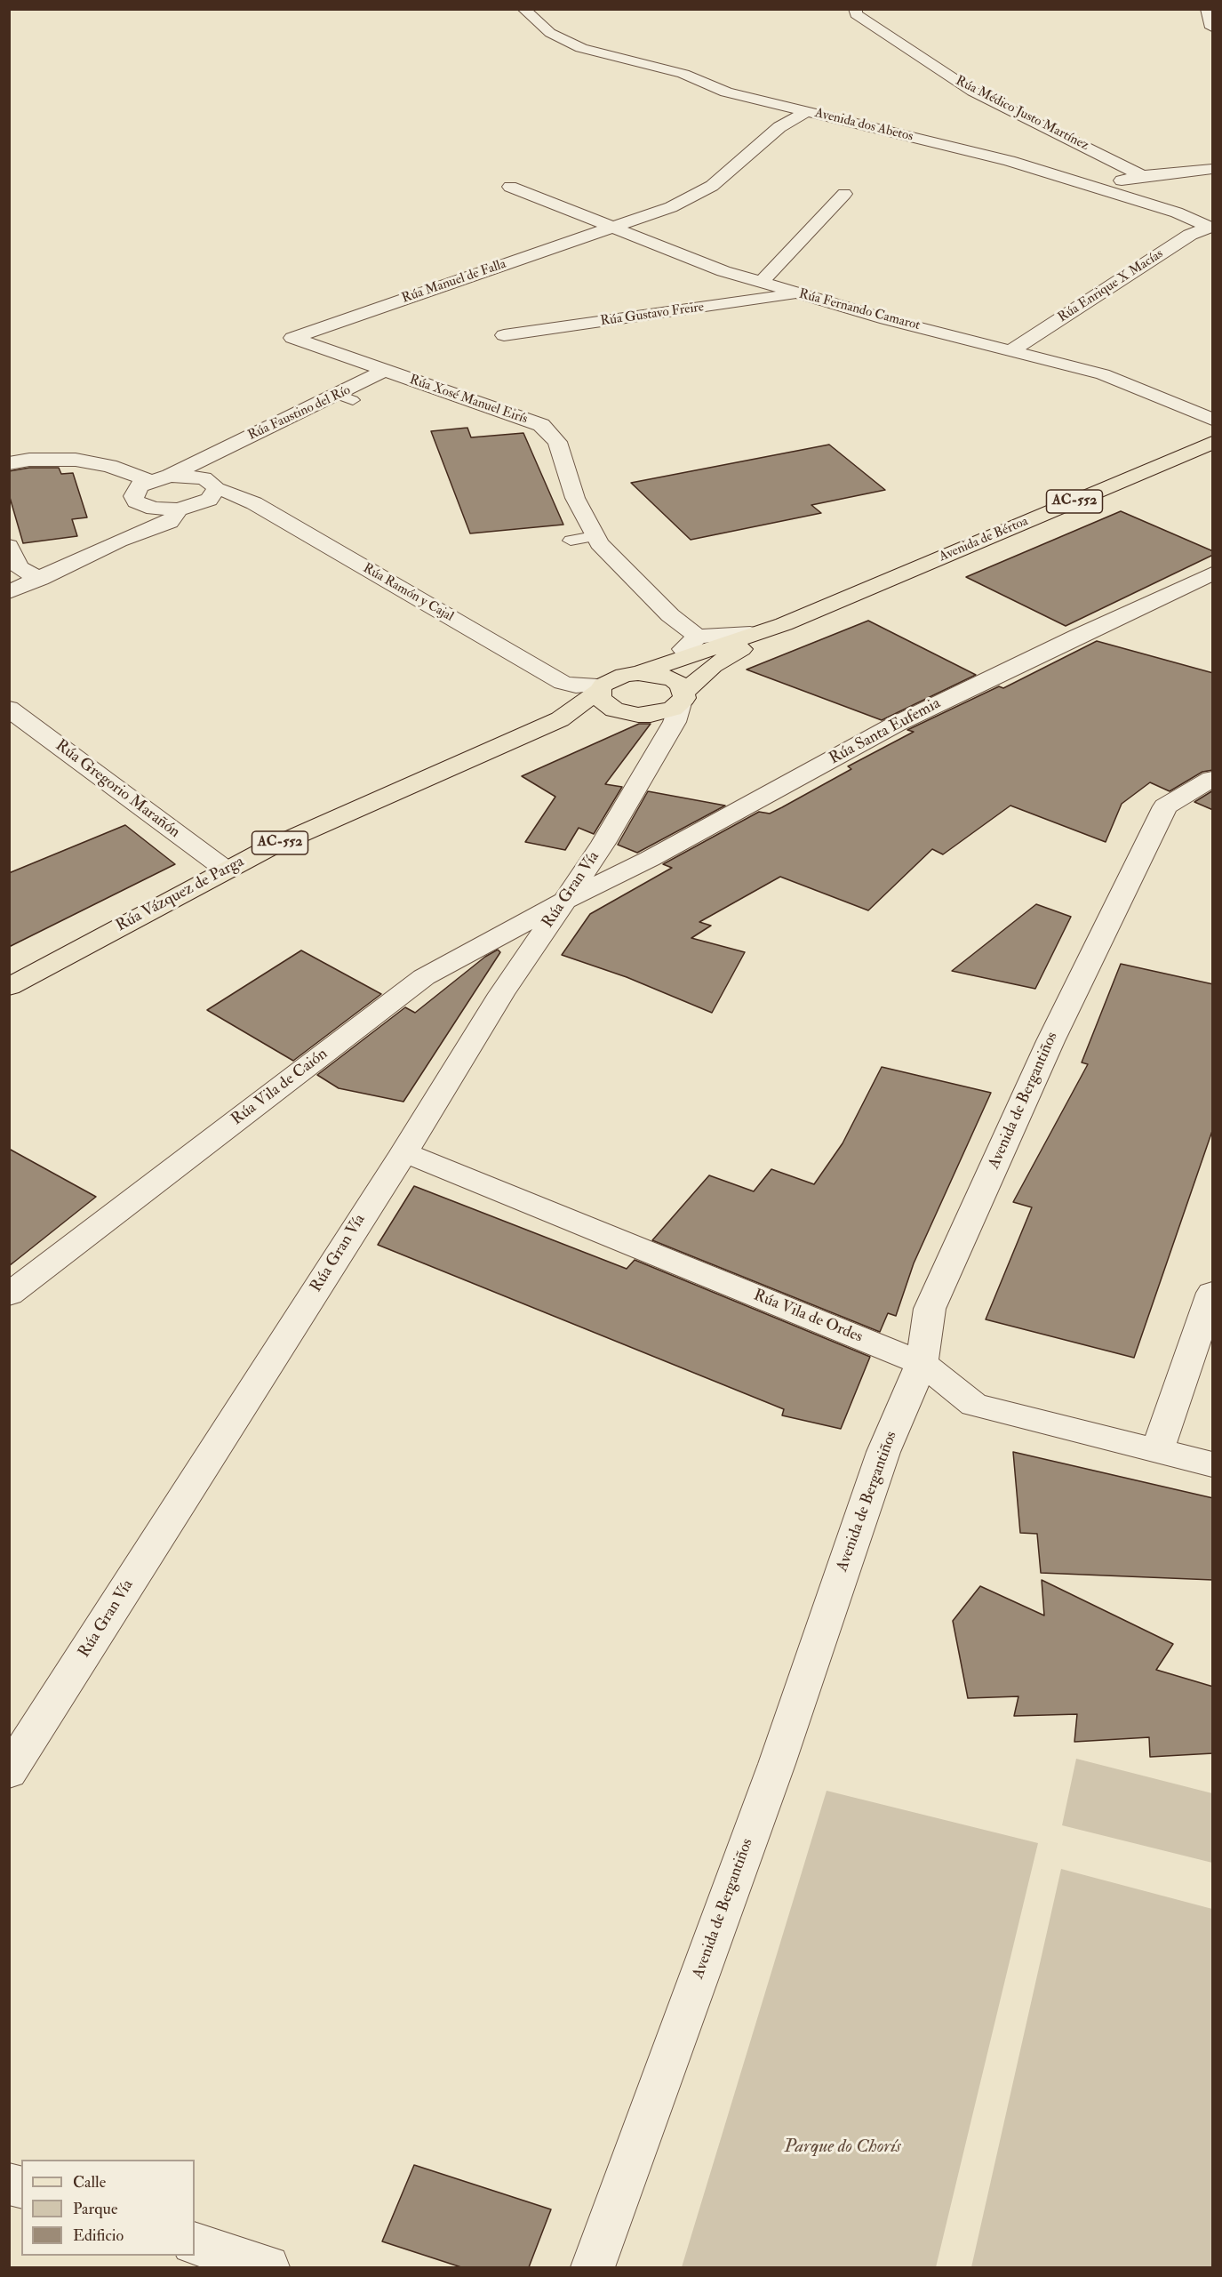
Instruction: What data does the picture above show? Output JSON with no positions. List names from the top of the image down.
{
  "streets": {
    "main road": ["AC-552", "Avenida de Bértoa", "Rúa Vázquez de Parga"],
    "street": [
      "Rúa Médico Justo Martínez",
      "Avenida dos Abetos",
      "Rúa Manuel de Falla",
      "Rúa Enrique X Macías",
      "Rúa Fernando Camarot",
      "Rúa Gustavo Freire",
      "Rúa Xosé Manuel Eirís",
      "Rúa Faustino del Río",
      "Rúa Ramón y Cajal",
      "Rúa Santa Eufemia",
      "Rúa Gregorio Marañón",
      "Rúa Gran Vía",
      "Rúa Vila de Caión",
      "Avenida de Bergantiños",
      "Rúa Vila de Ordes"
    ]
  },
  "crossings": [
    ["Avenida dos Abetos", "Rúa Manuel de Falla"],
    ["Avenida dos Abetos", "Rúa Enrique X Macías"],
    ["Rúa Manuel de Falla", "Rúa Fernando Camarot"],
    ["Rúa Manuel de Falla", "Rúa Xosé Manuel Eirís"],
    ["Rúa Enrique X Macías", "Rúa Fernando Camarot"],
    ["Rúa Fernando Camarot", "Rúa Gustavo Freire"],
    ["Rúa Xosé Manuel Eirís", "Rúa Faustino del Río"],
    ["Rúa Faustino del Río", "Rúa Ramón y Cajal"],
    ["AC-552", "Avenida de Bértoa"],
    ["AC-552", "Rúa Ramón y Cajal"],
    ["AC-552", "Rúa Gran Vía"],
    ["AC-552", "Rúa Vázquez de Parga"],
    ["Avenida de Bértoa", "Rúa Gran Vía"],
    ["Rúa Ramón y Cajal", "Rúa Vázquez de Parga"],
    ["Rúa Santa Eufemia", "Rúa Gran Vía"],
    ["Rúa Santa Eufemia", "Rúa Vila de Caión"],
    ["Rúa Gregorio Marañón", "Rúa Vázquez de Parga"],
    ["Rúa Gran Vía", "Rúa Vila de Caión"],
    ["Rúa Gran Vía", "Rúa Vila de Ordes"],
    ["Avenida de Bergantiños", "Rúa Vila de Ordes"]
  ],
  "parks": ["Parque do Chorís"],
  "legend": ["Calle", "Parque", "Edificio"]
}
